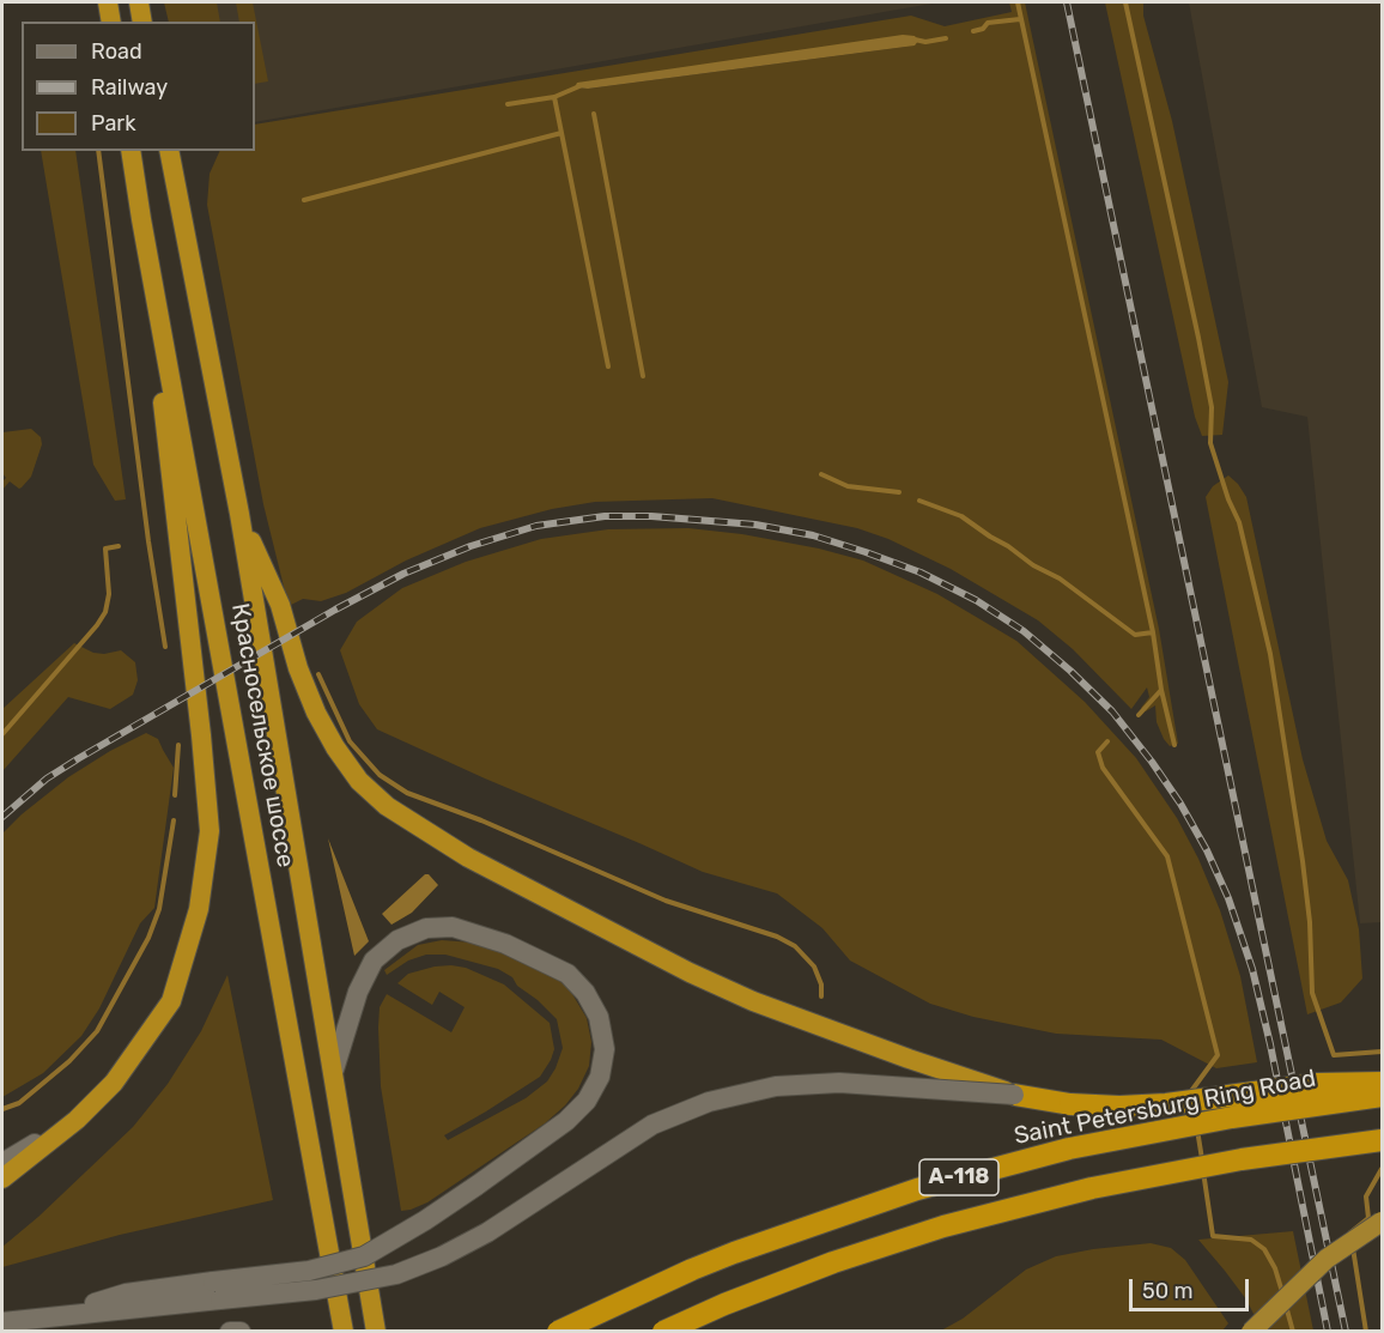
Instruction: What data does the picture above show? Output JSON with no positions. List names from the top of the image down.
{
  "streets": {
    "highway": ["Красносельское шоссе", "Saint Petersburg Ring Road", "А-118"]
  },
  "legend": ["Road", "Railway", "Park"],
  "scale_bar": "50 m"
}
